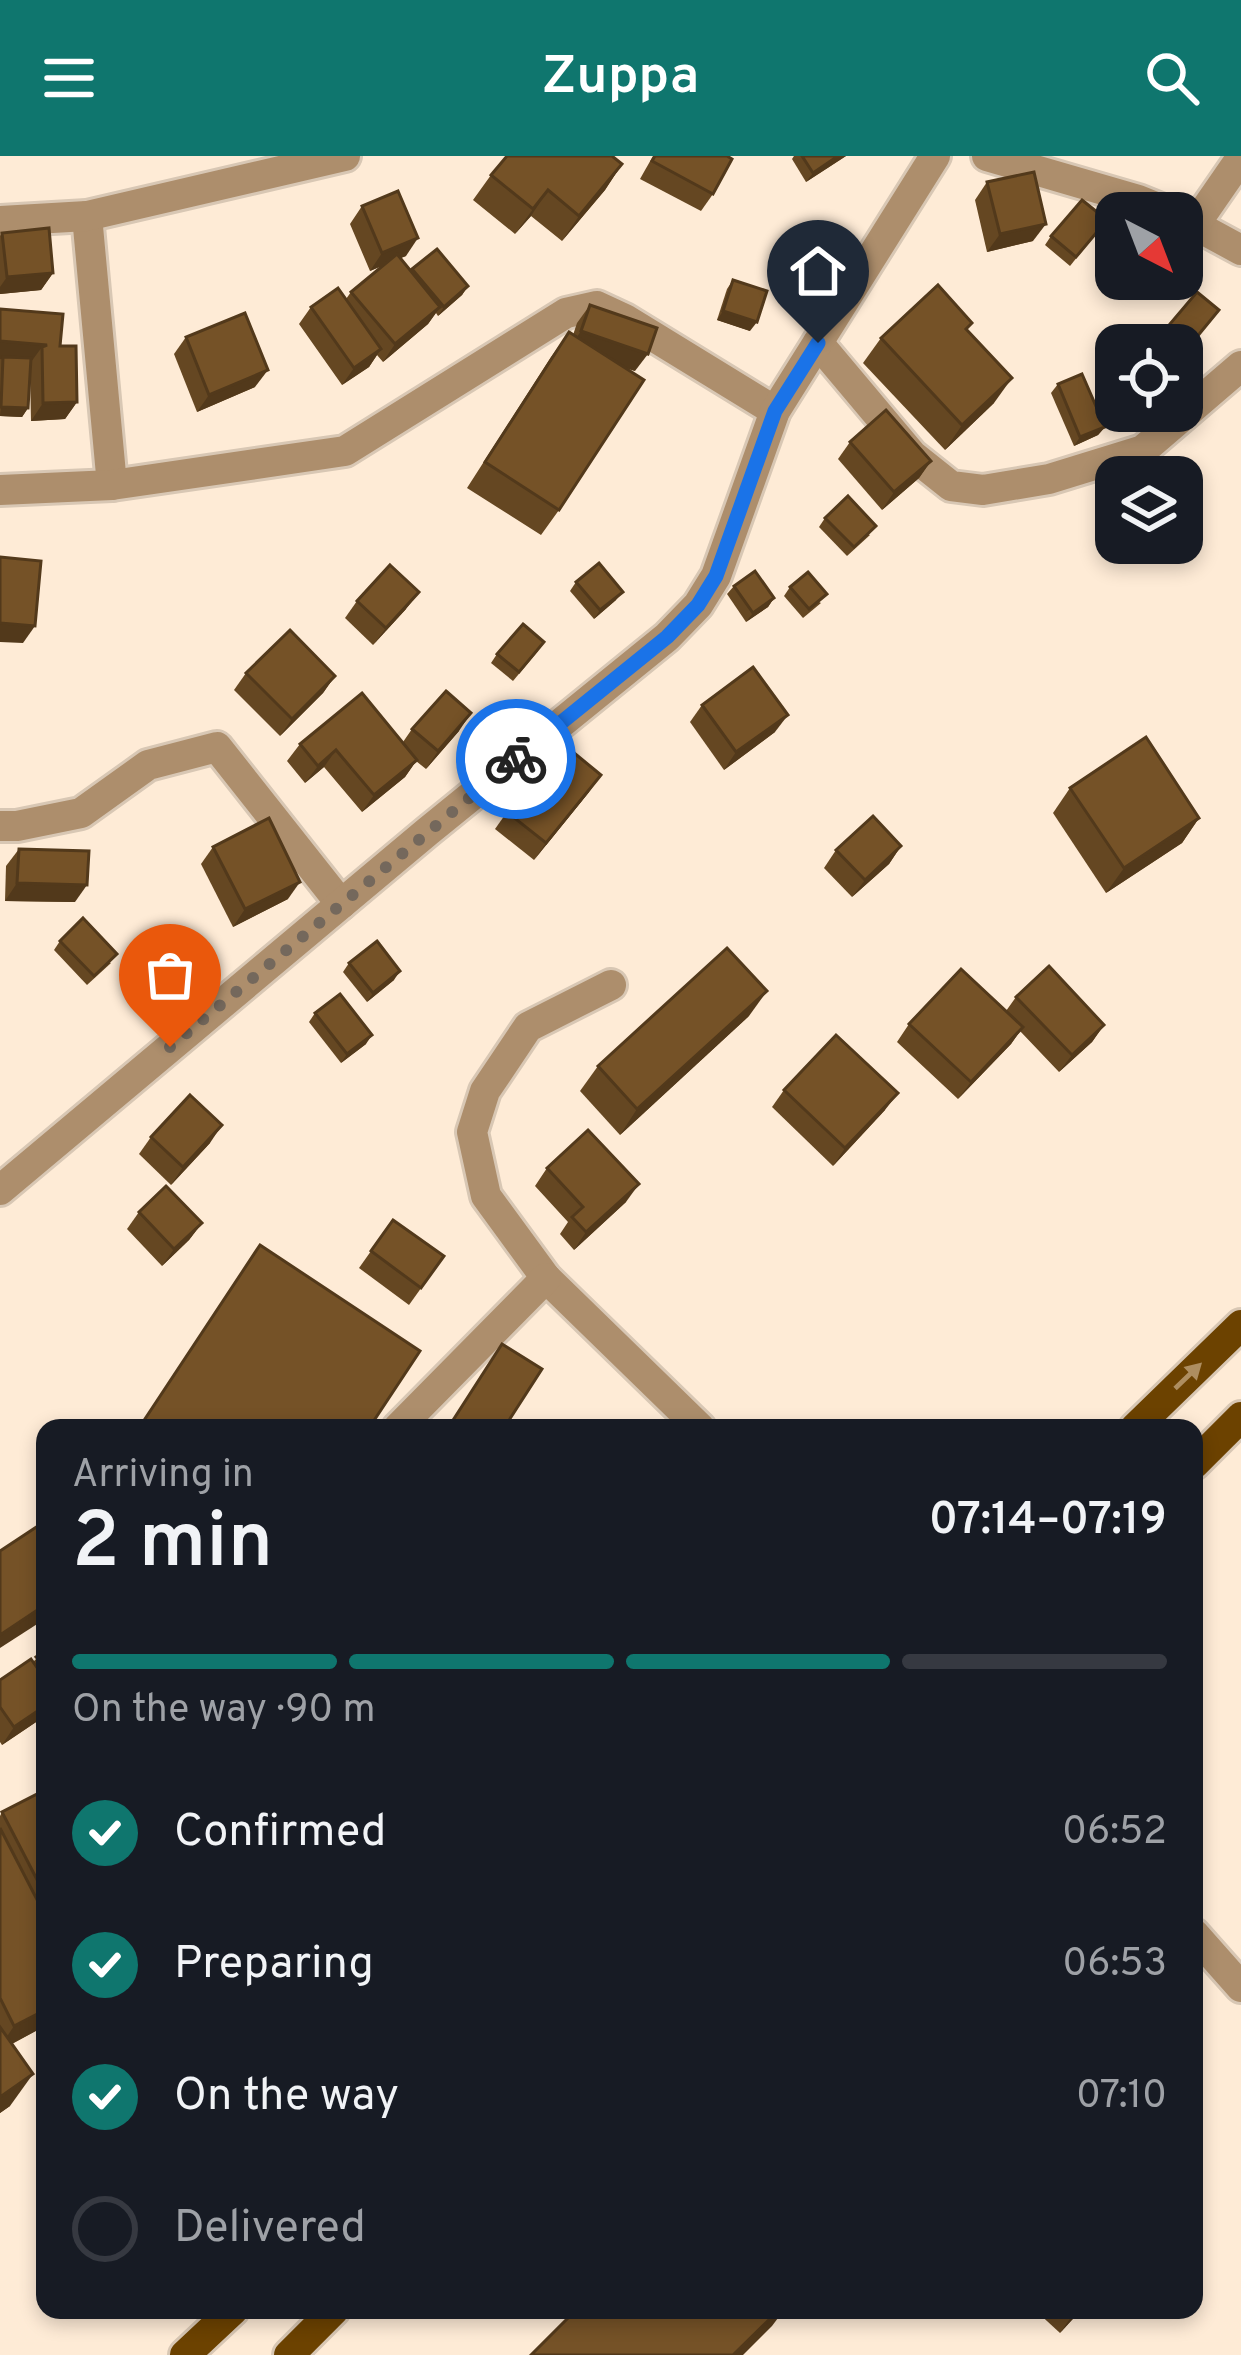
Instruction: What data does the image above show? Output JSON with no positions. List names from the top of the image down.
{
  "north": "bottom right",
  "page": {
    "header": "Zuppa",
    "heading": ["2 min", "Arriving in", "07:14–07:19"],
    "bar": "On the way · 90 m",
    "list": [
      ["Confirmed", "06:52"],
      ["Preparing", "06:53"],
      ["On the way", "07:10"],
      "Delivered"
    ]
  }
}
